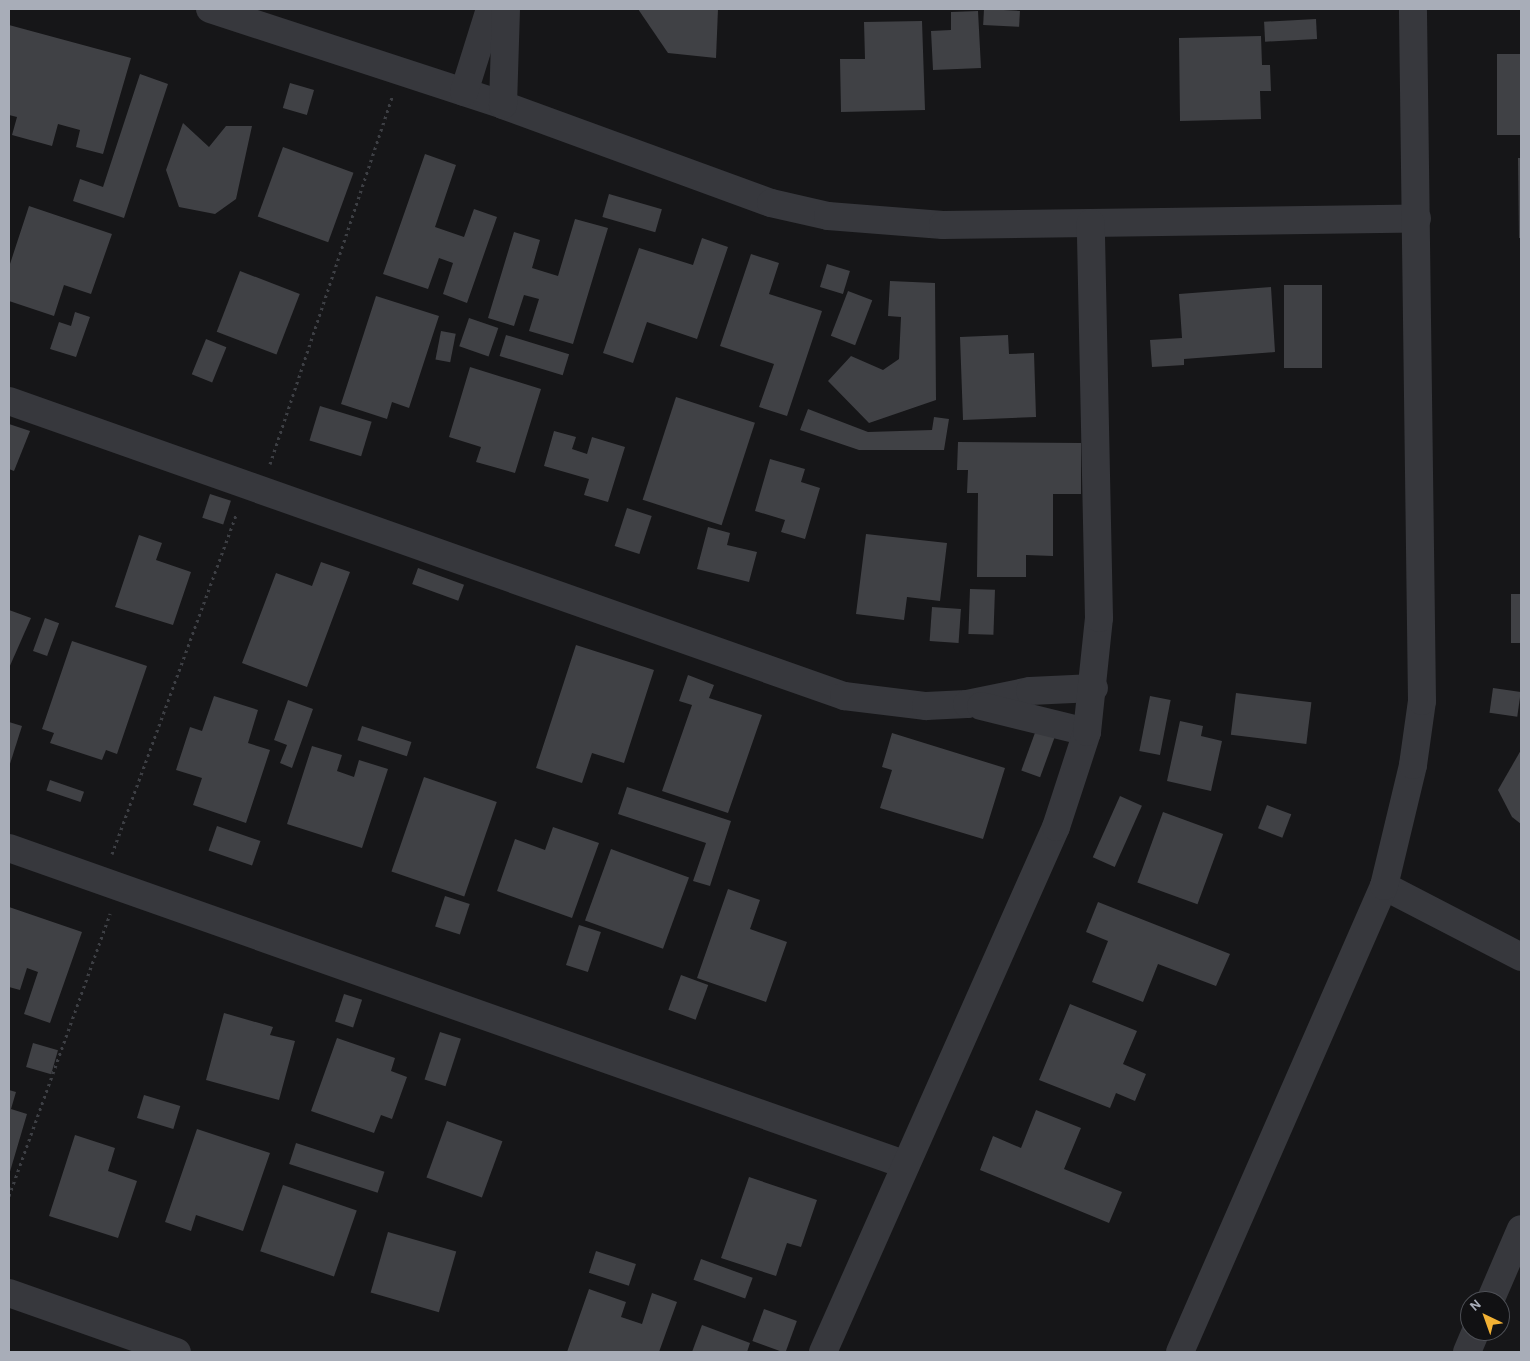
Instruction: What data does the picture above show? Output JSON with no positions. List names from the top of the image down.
{
  "north": "top left"
}
